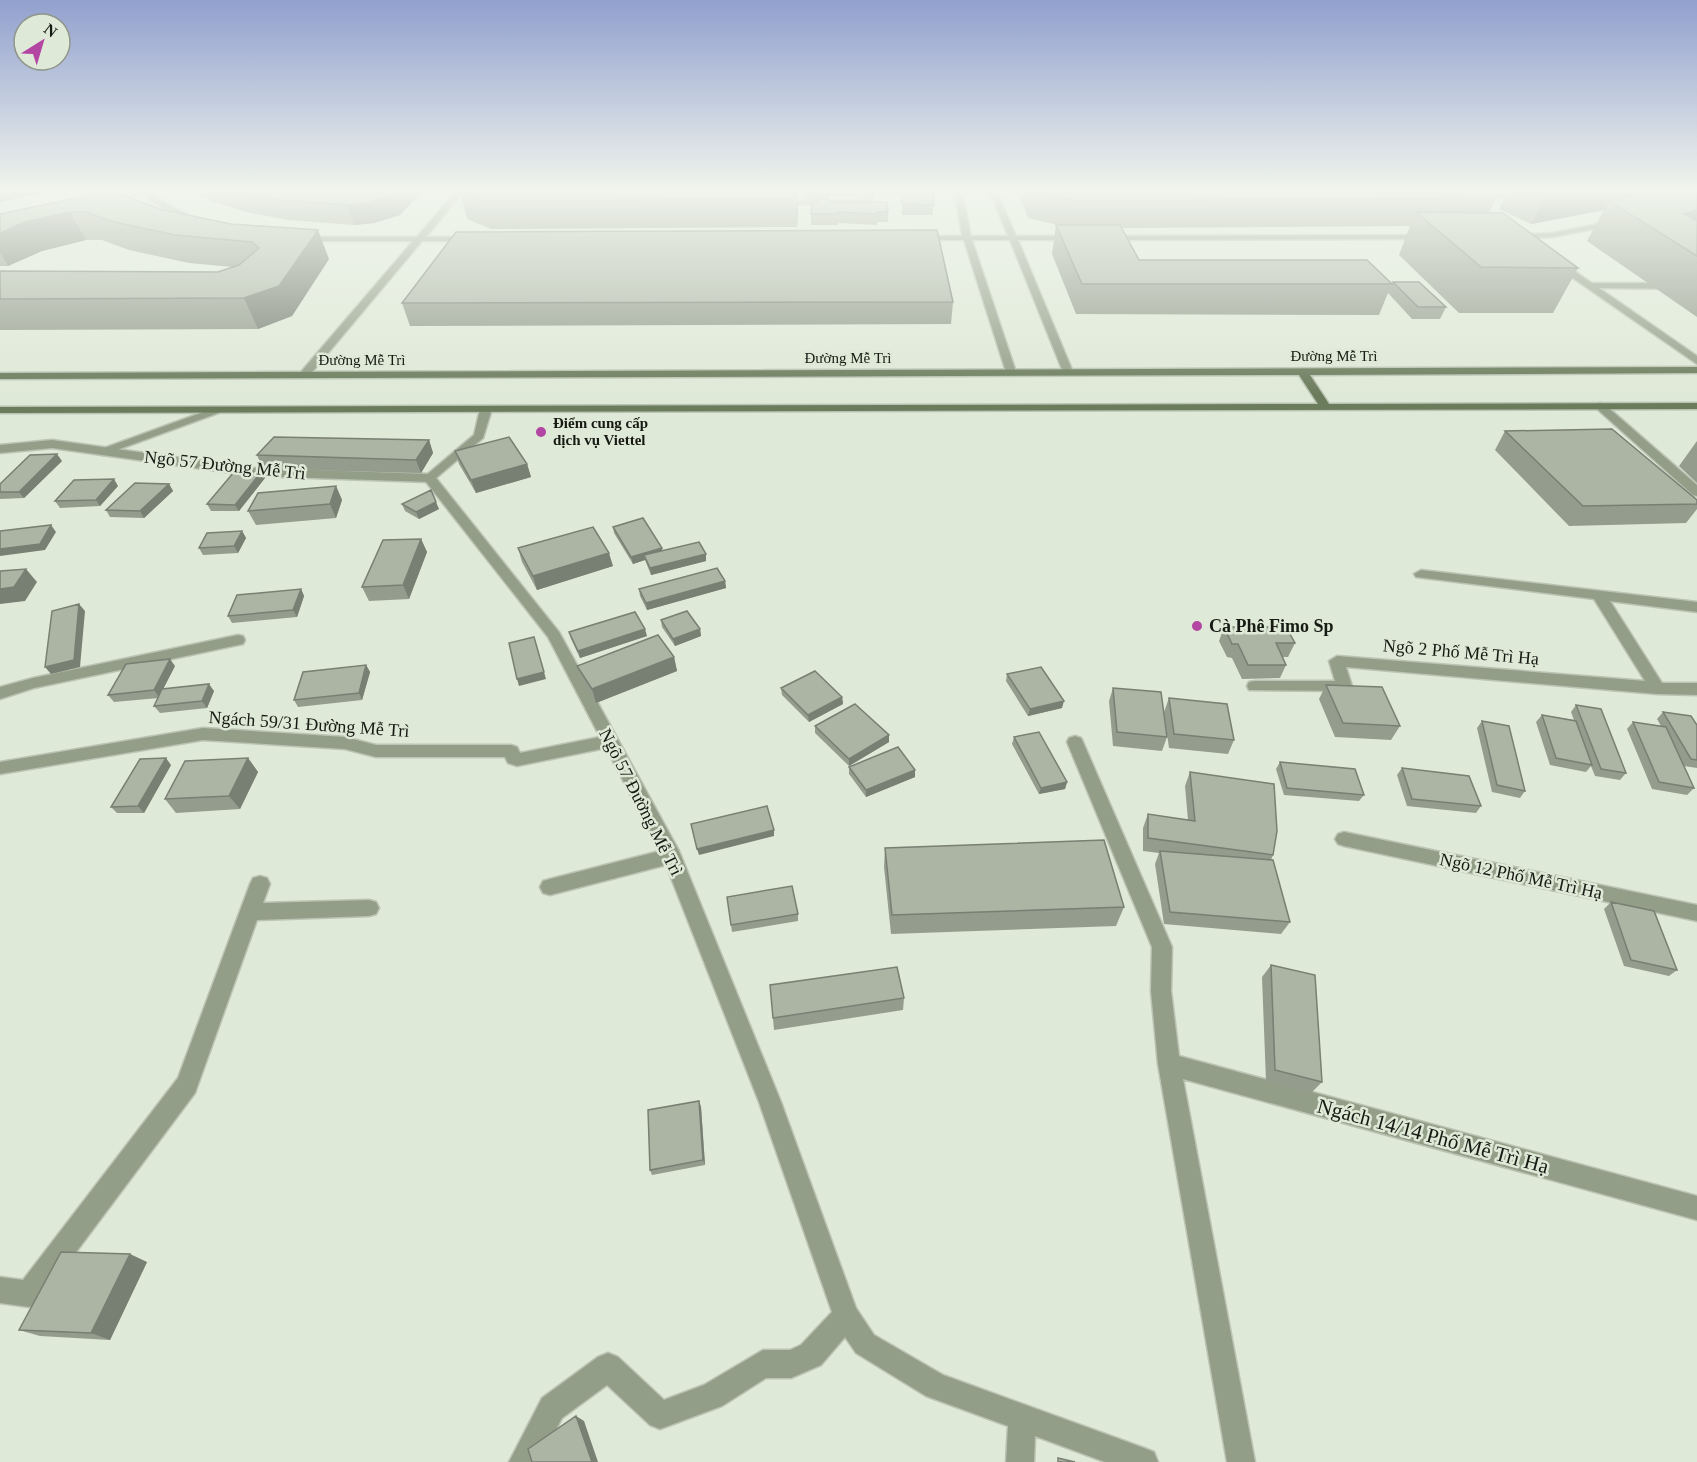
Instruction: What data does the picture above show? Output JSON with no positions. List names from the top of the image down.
{
  "streets": {
    "main road": ["Đường Mễ Trì"],
    "street": [
      "Ngõ 57 Đường Mễ Trì",
      "Ngõ 2 Phố Mễ Trì Hạ",
      "Ngách 59/31 Đường Mễ Trì",
      "Ngõ 12 Phố Mễ Trì Hạ",
      "Ngách 14/14 Phố Mễ Trì Hạ"
    ]
  },
  "crossings": [
    ["Ngõ 57 Đường Mễ Trì", "Ngách 59/31 Đường Mễ Trì"]
  ],
  "places": ["Điểm cung cấp dịch vụ Viettel", "Cà Phê Fimo Sp"],
  "north": "top right"
}
